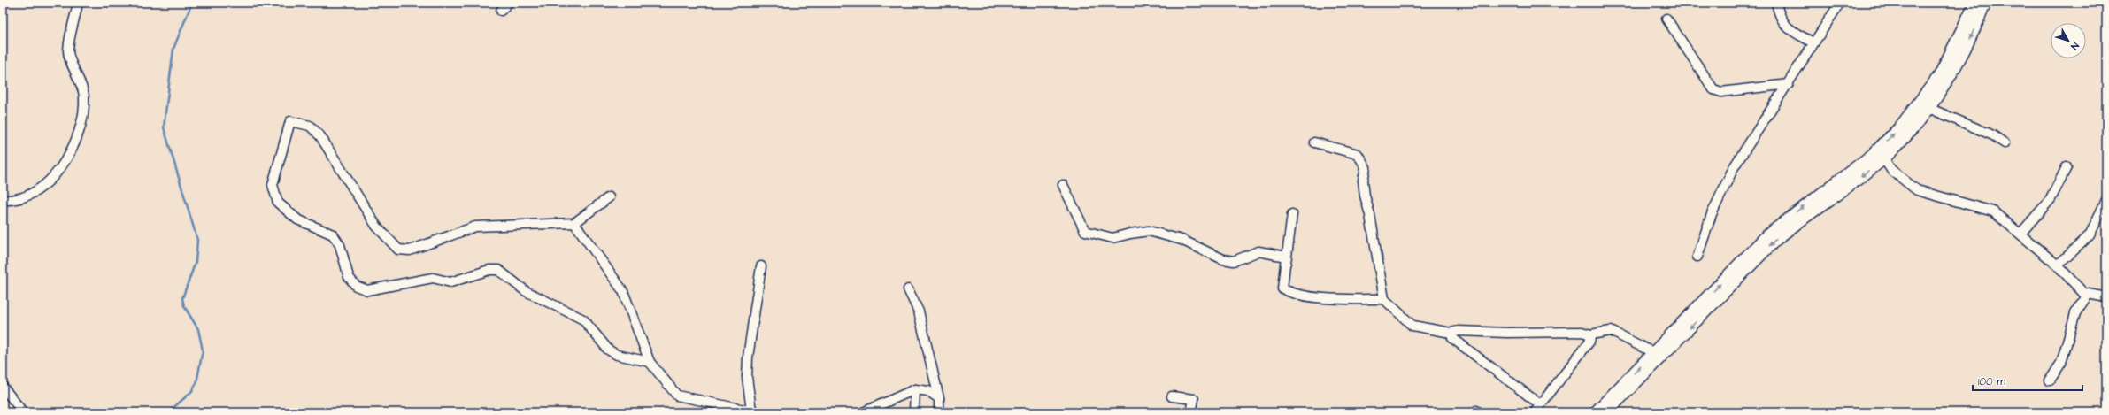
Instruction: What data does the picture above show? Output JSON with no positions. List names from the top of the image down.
{
  "scale_bar": "100 m",
  "north": "bottom right"
}
